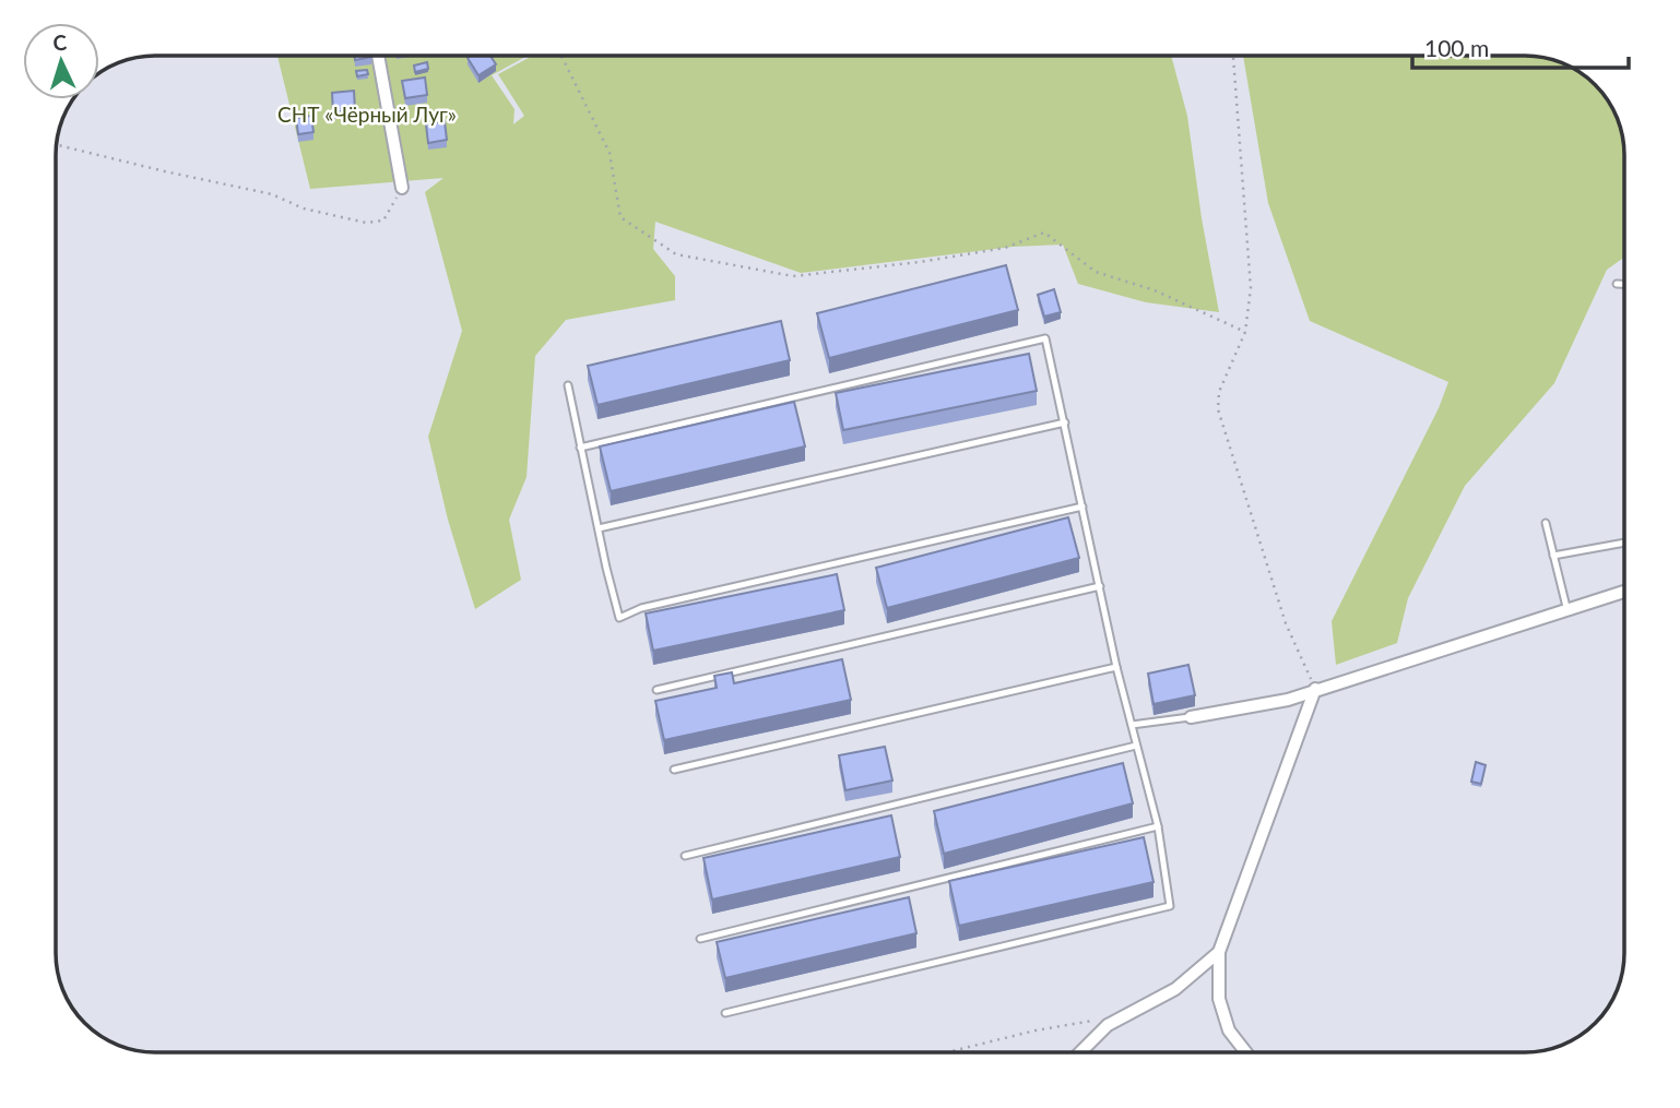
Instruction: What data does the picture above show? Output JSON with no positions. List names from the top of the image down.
{
  "parks": ["СНТ «Чёрный Луг»"],
  "scale_bar": "100 m",
  "north": "top"
}
